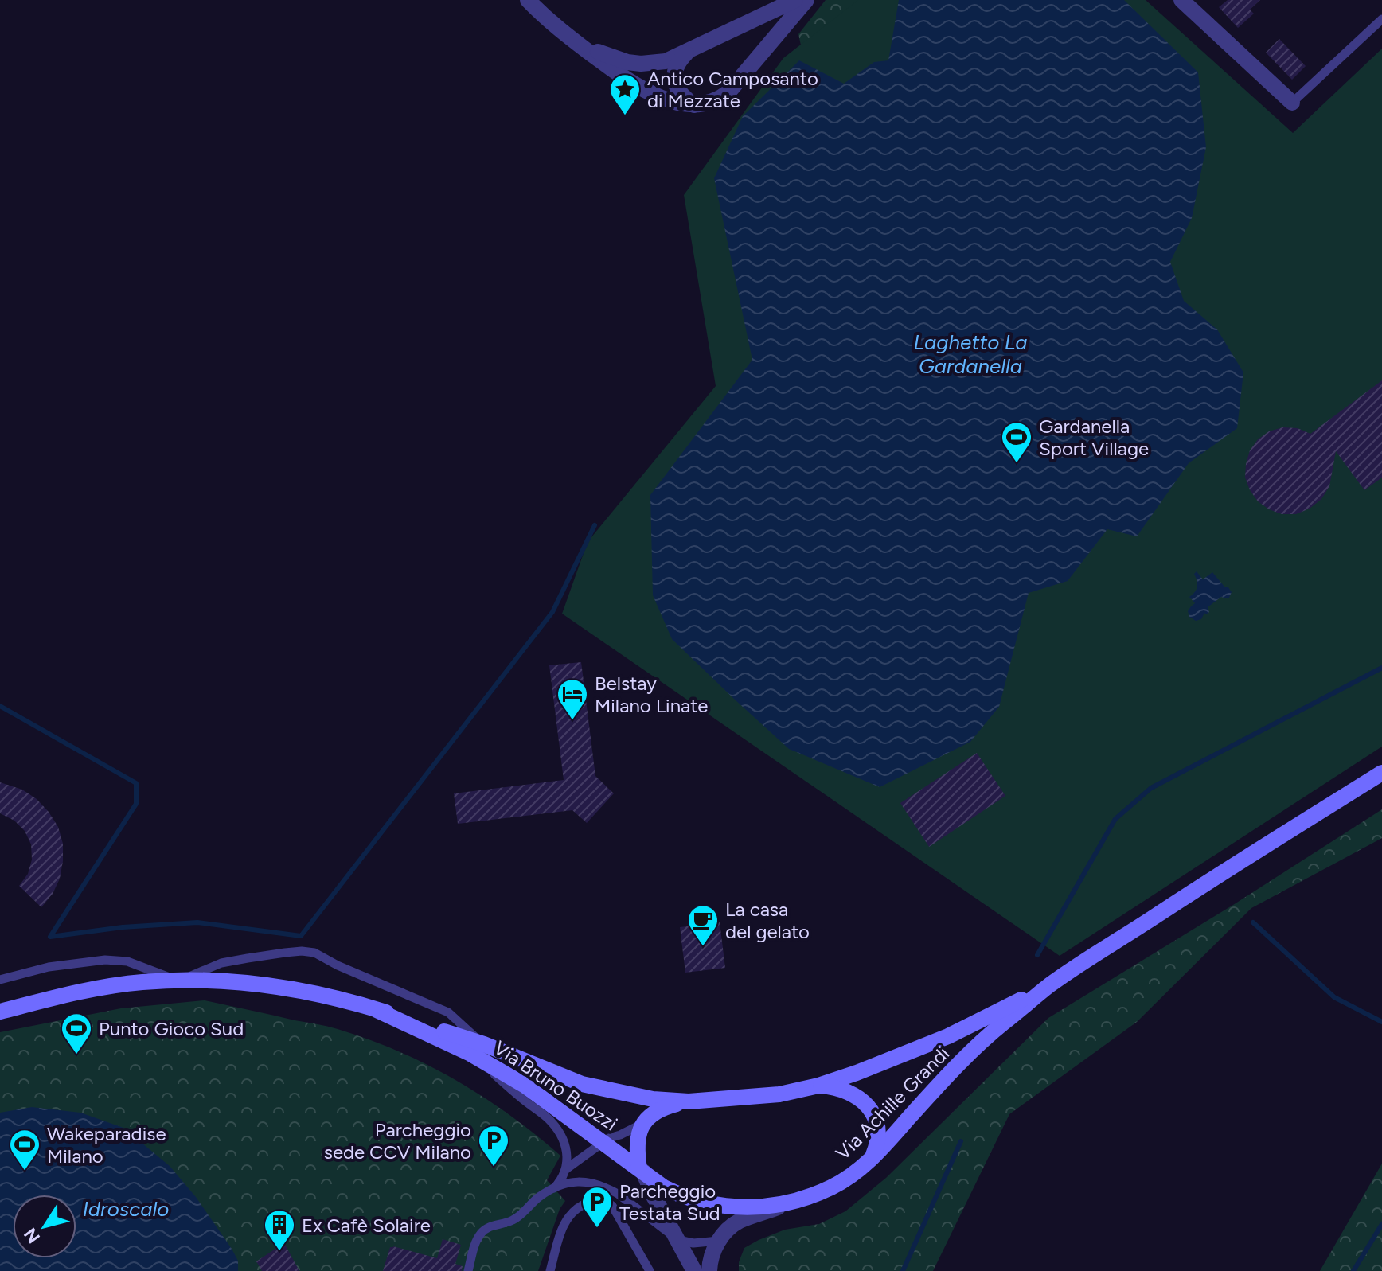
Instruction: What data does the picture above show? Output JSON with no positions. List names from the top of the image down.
{
  "streets": {
    "main road": ["Via Bruno Buozzi", "Via Achille Grandi"]
  },
  "crossings": [
    ["Via Bruno Buozzi", "Via Achille Grandi"]
  ],
  "water": ["Laghetto La Gardanella", "Idroscalo"],
  "places": {
    "place": ["Antico Camposanto di Mezzate"],
    "sports": ["Gardanella Sport Village", "Punto Gioco Sud", "Wakeparadise Milano"],
    "hotel": ["Belstay Milano Linate"],
    "cafe": ["La casa del gelato"],
    "parking": ["Parcheggio sede CCV Milano", "Parcheggio Testata Sud"],
    "building": ["Ex Cafè Solaire"]
  },
  "north": "bottom left"
}
